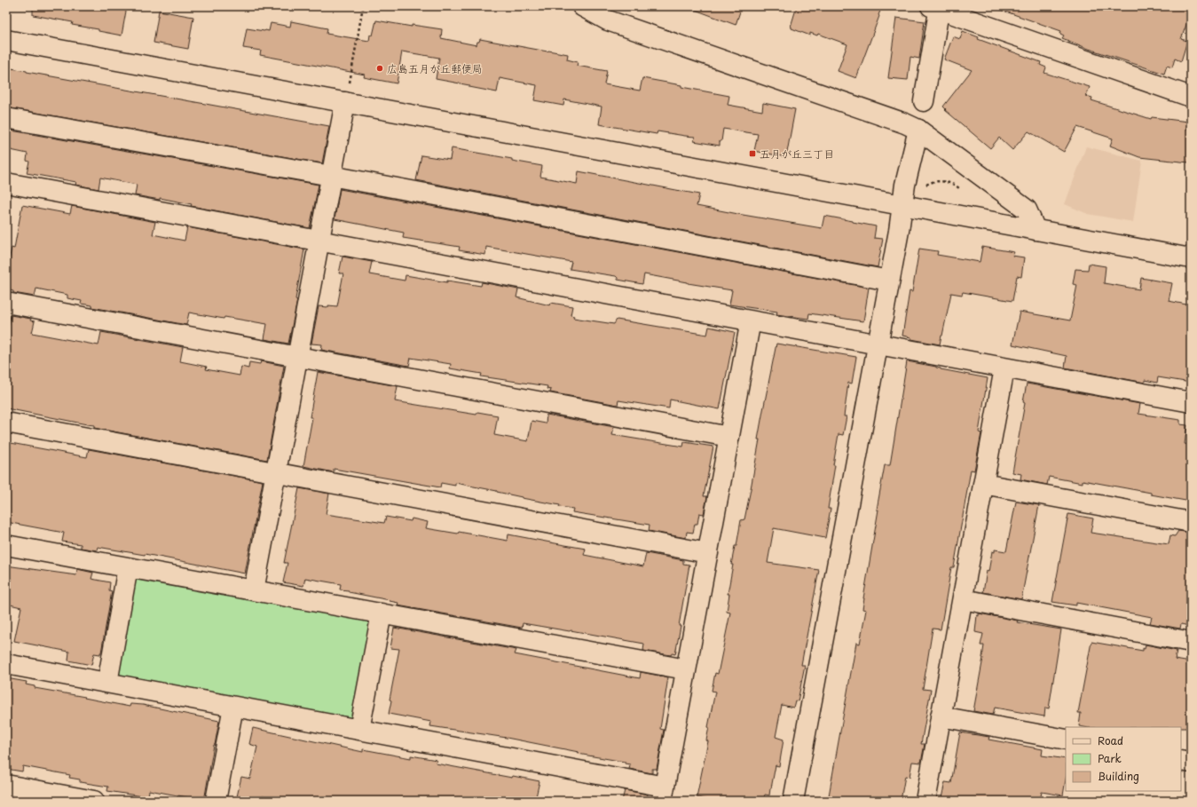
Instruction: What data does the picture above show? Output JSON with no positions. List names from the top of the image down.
{
  "places": {
    "other": ["広島五月が丘郵便局"],
    "transit": ["五月が丘三丁目"]
  },
  "legend": ["Road", "Park", "Building"]
}
